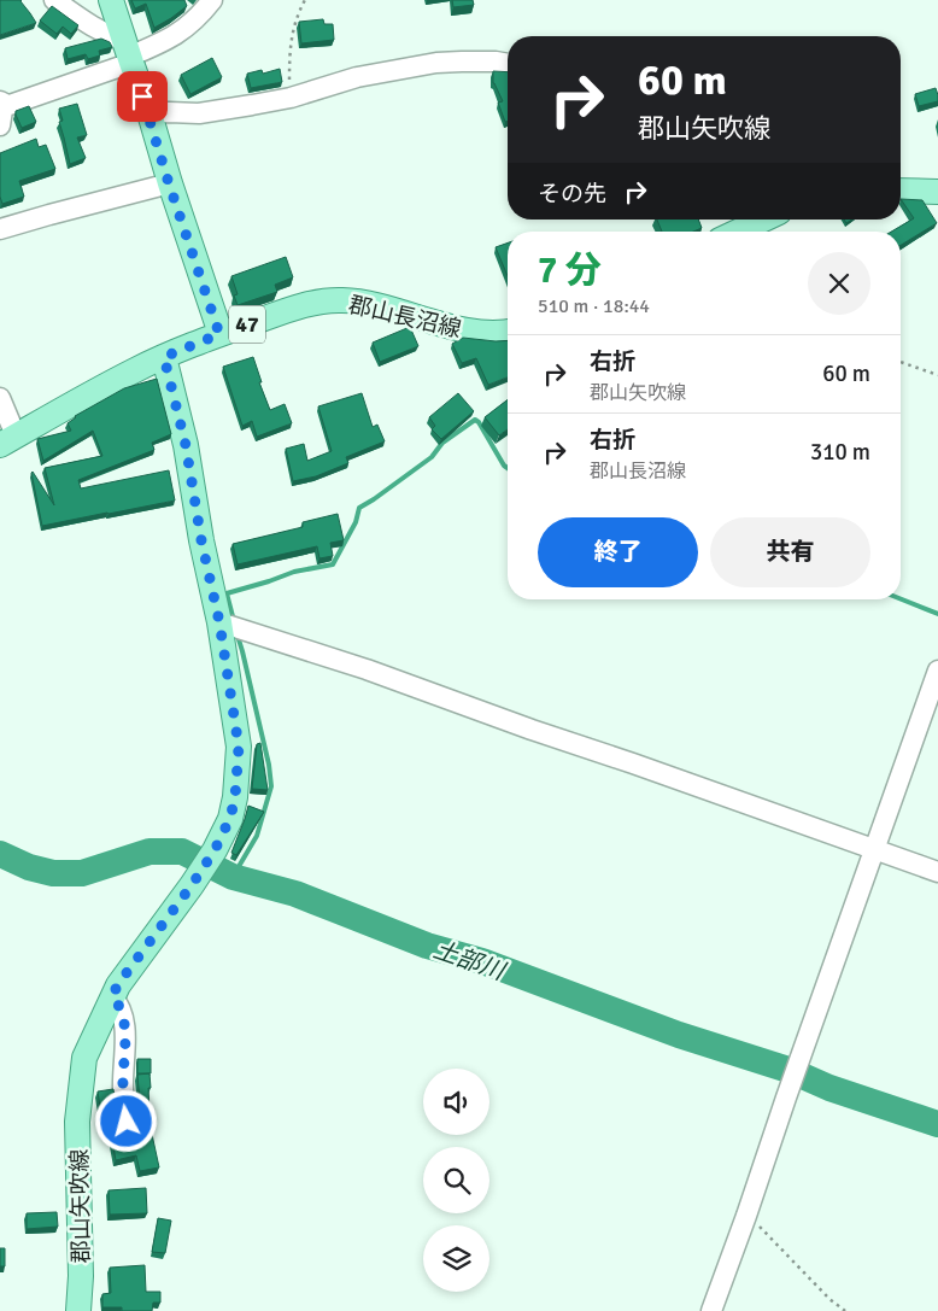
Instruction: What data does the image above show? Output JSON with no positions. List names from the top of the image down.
{
  "streets": {
    "main road": ["郡山長沼線", "47", "郡山矢吹線"]
  },
  "crossings": [
    ["郡山長沼線", "郡山矢吹線"]
  ],
  "water": ["土部川"],
  "page": {
    "turn": ["60 m", "郡山矢吹線"],
    "then": "その先",
    "heading": ["7 分", "510 m · 18:44"],
    "list": [
      {
        "name": "右折",
        "note": "郡山矢吹線",
        "value": "60 m"
      },
      {
        "name": "右折",
        "note": "郡山長沼線",
        "value": "310 m"
      }
    ],
    "buttons": ["終了", "共有"]
  }
}
